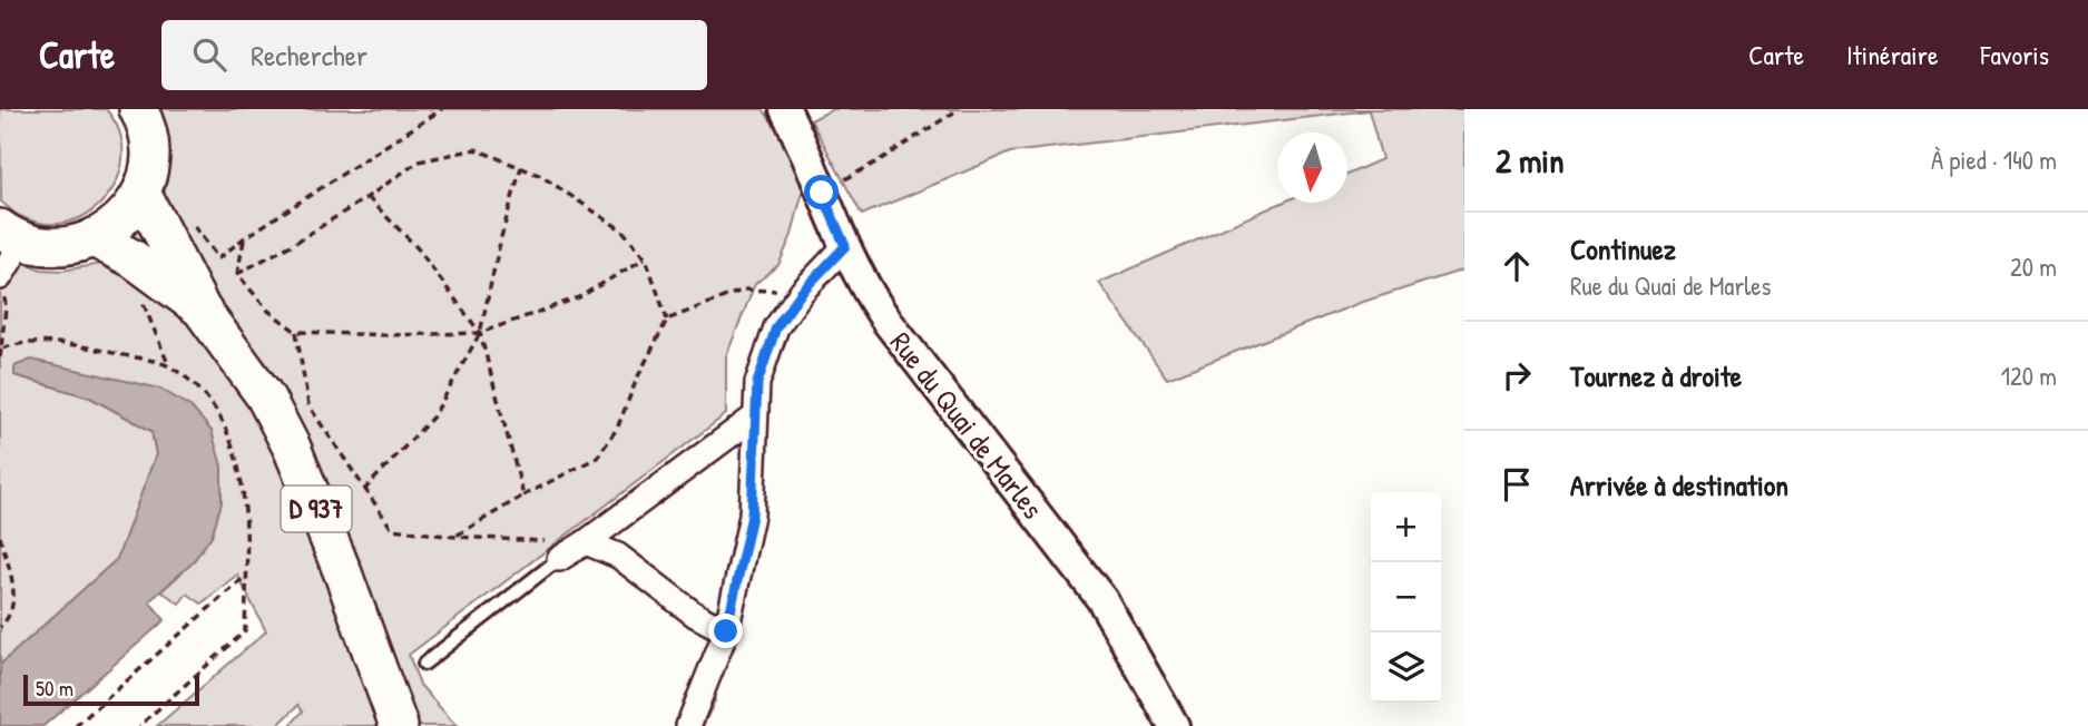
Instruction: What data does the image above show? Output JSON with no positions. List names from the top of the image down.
{
  "streets": {
    "main road": ["D 937"],
    "street": ["Rue du Quai de Marles"]
  },
  "scale_bar": "50 m",
  "north": "bottom",
  "page": {
    "header": "Carte",
    "search": "Rechercher",
    "nav": ["Carte", "Itinéraire", "Favoris"],
    "heading": ["2 min", "À pied · 140 m"],
    "list": [
      ["Continuez", "Rue du Quai de Marles", "20 m"],
      ["Tournez à droite", "120 m"],
      "Arrivée à destination"
    ],
    "map_buttons": ["+", "−"],
    "scale": "50 m"
  }
}
